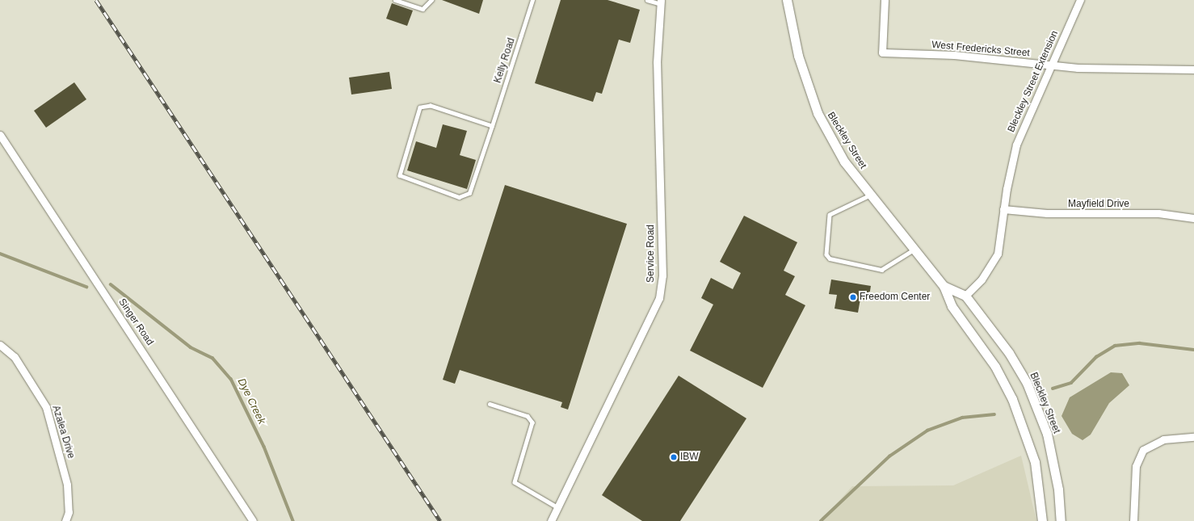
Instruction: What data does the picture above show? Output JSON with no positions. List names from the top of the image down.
{
  "streets": {
    "street": [
      "West Fredericks Street",
      "Bleckley Street Extension",
      "Bleckley Street",
      "Mayfield Drive",
      "Service Road",
      "Singer Road",
      "Azalea Drive"
    ],
    "lane": ["Kelly Road"]
  },
  "crossings": [
    ["West Fredericks Street", "Bleckley Street Extension"],
    ["Bleckley Street Extension", "Bleckley Street"],
    ["Bleckley Street Extension", "Mayfield Drive"]
  ],
  "water": ["Dye Creek"],
  "places": ["Freedom Center", "IBW"]
}
